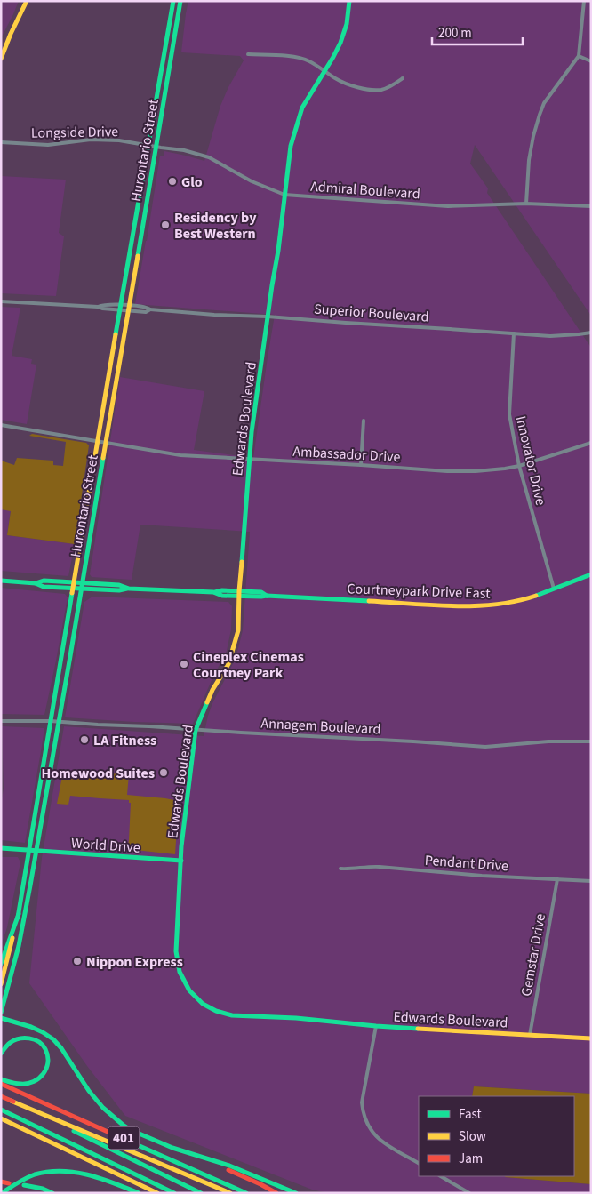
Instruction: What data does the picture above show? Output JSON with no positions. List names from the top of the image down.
{
  "streets": {
    "main road": [
      "Hurontario Street",
      "Edwards Boulevard",
      "Courtneypark Drive East",
      "World Drive",
      "401"
    ],
    "street": [
      "Longside Drive",
      "Admiral Boulevard",
      "Superior Boulevard",
      "Ambassador Drive",
      "Innovator Drive",
      "Annagem Boulevard",
      "Pendant Drive",
      "Gemstar Drive"
    ]
  },
  "crossings": [
    ["Longside Drive", "Hurontario Street"],
    ["Longside Drive", "Admiral Boulevard"],
    ["Hurontario Street", "Admiral Boulevard"],
    ["Hurontario Street", "Superior Boulevard"],
    ["Hurontario Street", "Ambassador Drive"],
    ["Hurontario Street", "Courtneypark Drive East"],
    ["Hurontario Street", "Annagem Boulevard"],
    ["Hurontario Street", "World Drive"],
    ["Admiral Boulevard", "Edwards Boulevard"],
    ["Superior Boulevard", "Edwards Boulevard"],
    ["Superior Boulevard", "Innovator Drive"],
    ["Edwards Boulevard", "Ambassador Drive"],
    ["Edwards Boulevard", "Courtneypark Drive East"],
    ["Edwards Boulevard", "Annagem Boulevard"],
    ["Edwards Boulevard", "World Drive"],
    ["Edwards Boulevard", "Gemstar Drive"],
    ["Ambassador Drive", "Innovator Drive"],
    ["Innovator Drive", "Courtneypark Drive East"],
    ["Pendant Drive", "Gemstar Drive"]
  ],
  "places": [
    "Glo",
    "Residency by Best Western",
    "Cineplex Cinemas Courtney Park",
    "LA Fitness",
    "Homewood Suites",
    "Nippon Express"
  ],
  "legend": ["Fast", "Slow", "Jam"],
  "scale_bar": "200 m"
}
